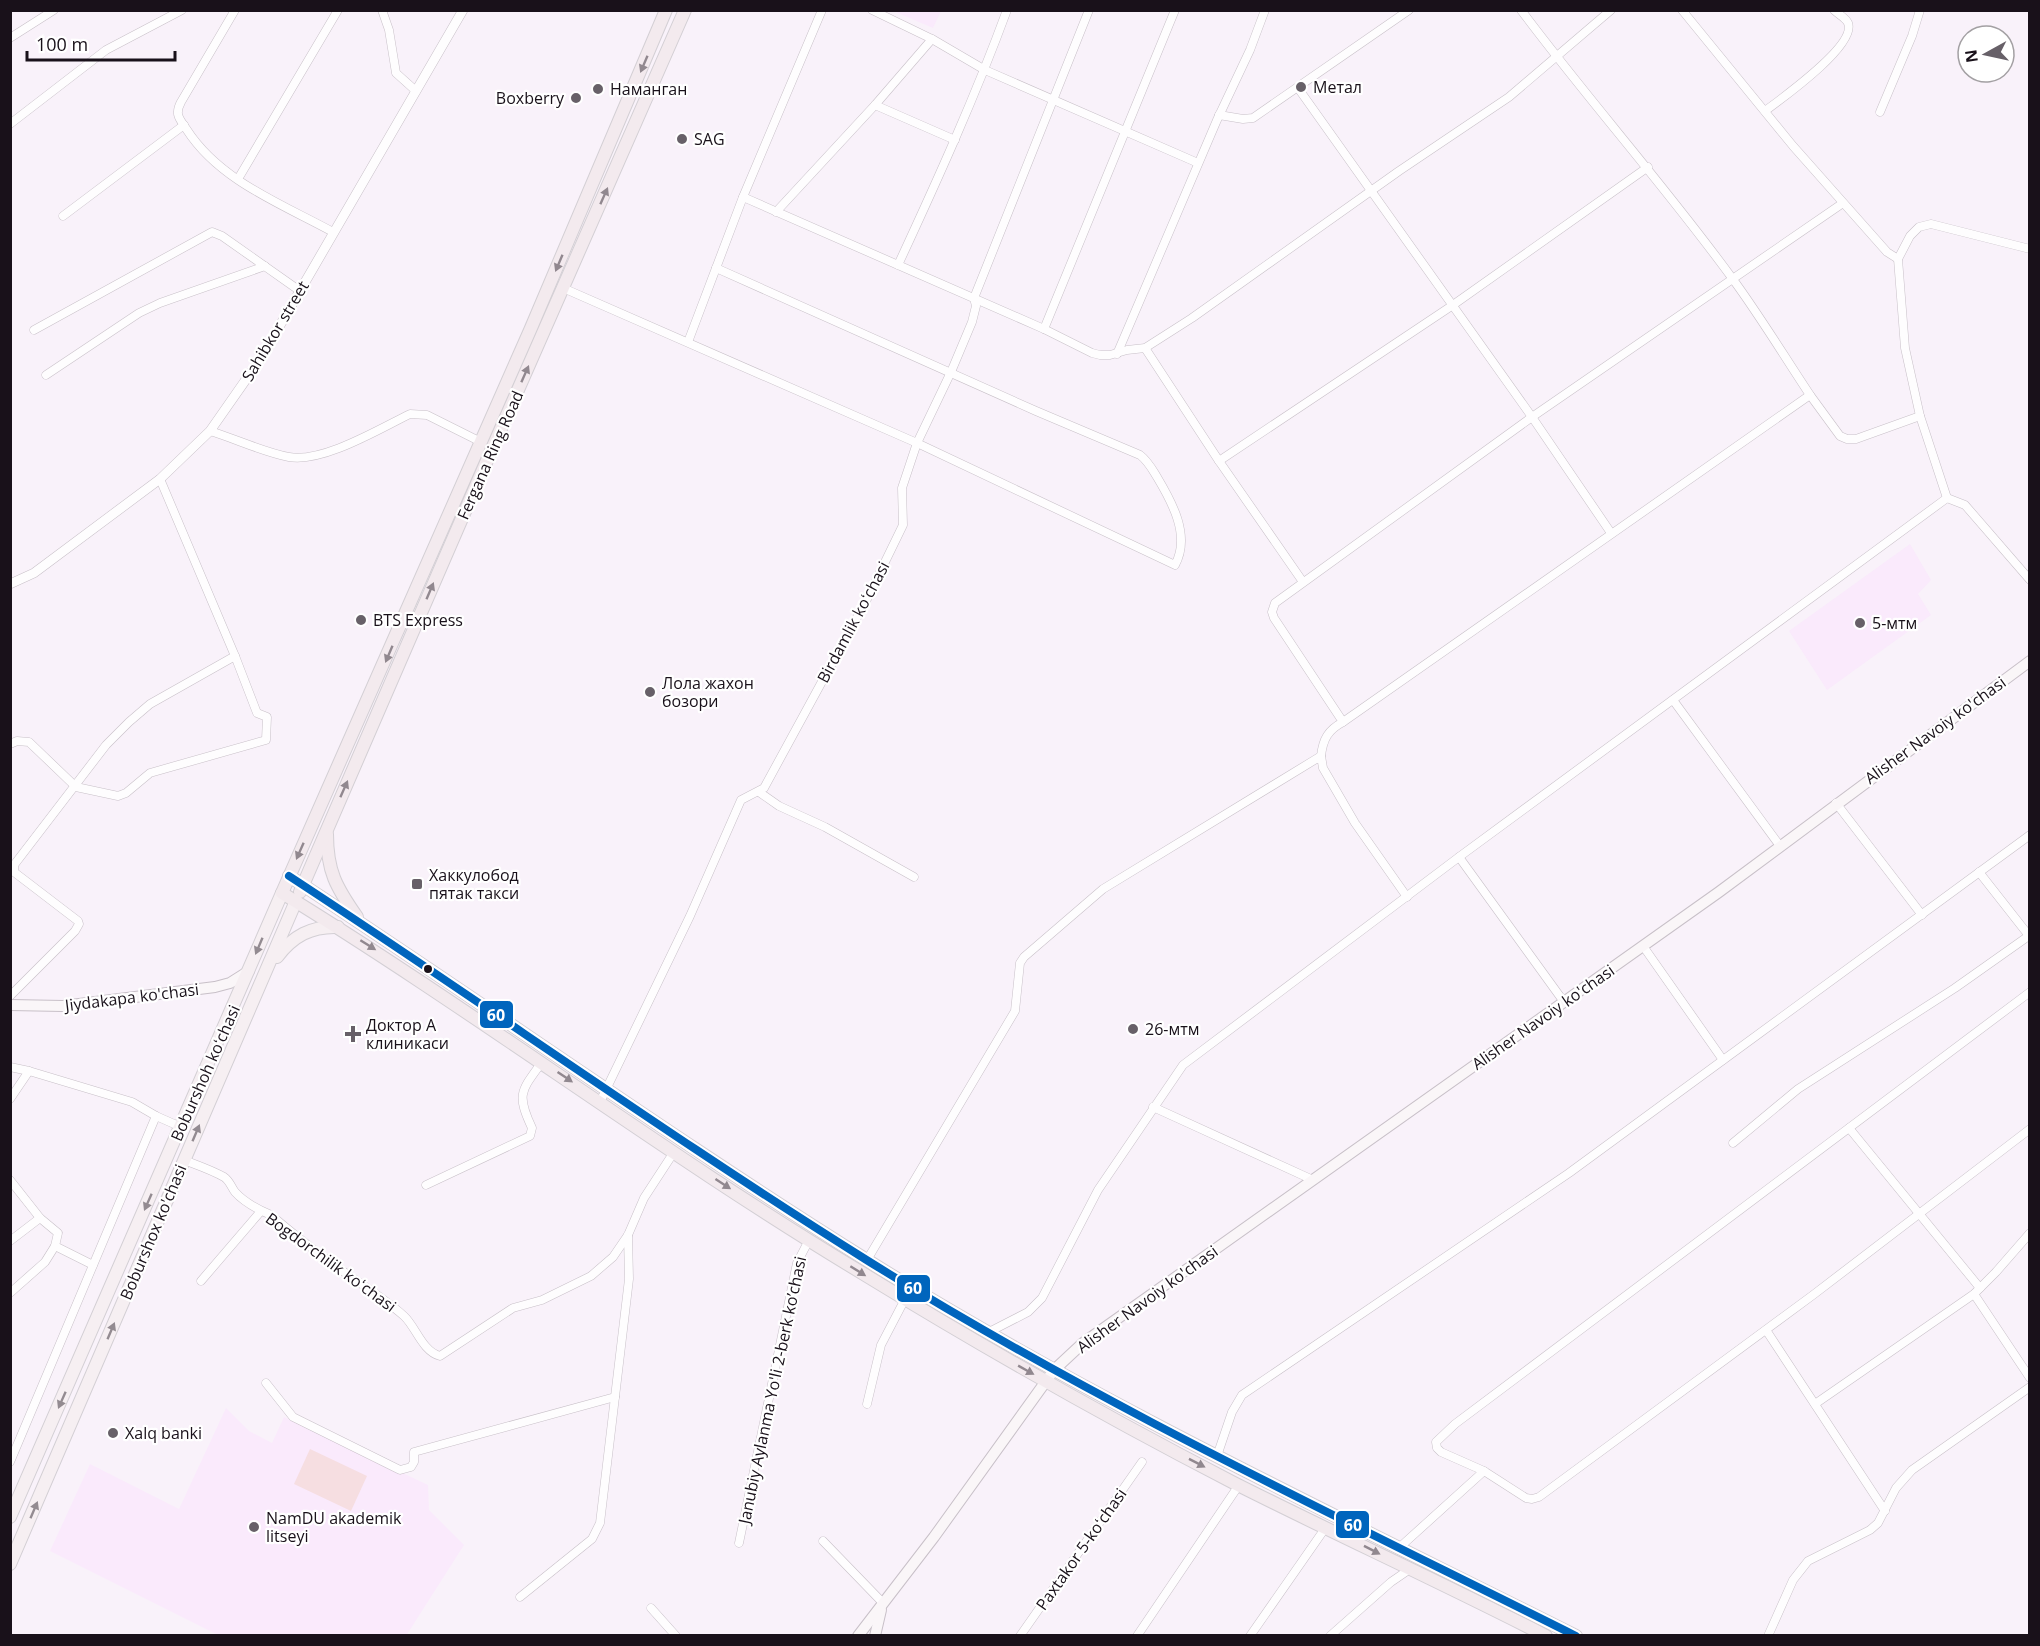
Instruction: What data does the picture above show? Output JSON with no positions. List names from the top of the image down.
{
  "streets": {
    "highway": ["Fergana Ring Road"],
    "main road": [
      "Alisher Navoiy ko'chasi",
      "Jiydakapa ko'chasi",
      "Boburshoh koʻchasi",
      "Boburshox ko'chasi"
    ],
    "street": [
      "Sahibkor street",
      "Birdamlik koʻchasi",
      "Bogdorchilik koʻchasi",
      "Janubiy Аylanma Yo'li 2-berk koʼchasi",
      "Paxtakor 5-koʻchasi"
    ]
  },
  "crossings": [
    ["Fergana Ring Road", "Boburshoh koʻchasi"],
    ["Fergana Ring Road", "Boburshox ko'chasi"],
    ["Jiydakapa ko'chasi", "Boburshoh koʻchasi"],
    ["Boburshox ko'chasi", "Bogdorchilik koʻchasi"]
  ],
  "one_way": ["Boburshoh koʻchasi", "Boburshox ko'chasi"],
  "places": {
    "other": [
      "Метал",
      "Наманган",
      "Boxberry",
      "SAG",
      "BTS Express",
      "5-мтм",
      "Лола жахон бозори",
      "26-мтм",
      "Xalq banki",
      "NamDU akademik litseyi"
    ],
    "transit": ["Хаккулобод пятак такси"],
    "health": ["Доктор А клиникаси"]
  },
  "lines": ["transit line 60"],
  "scale_bar": "100 m",
  "north": "left"
}
